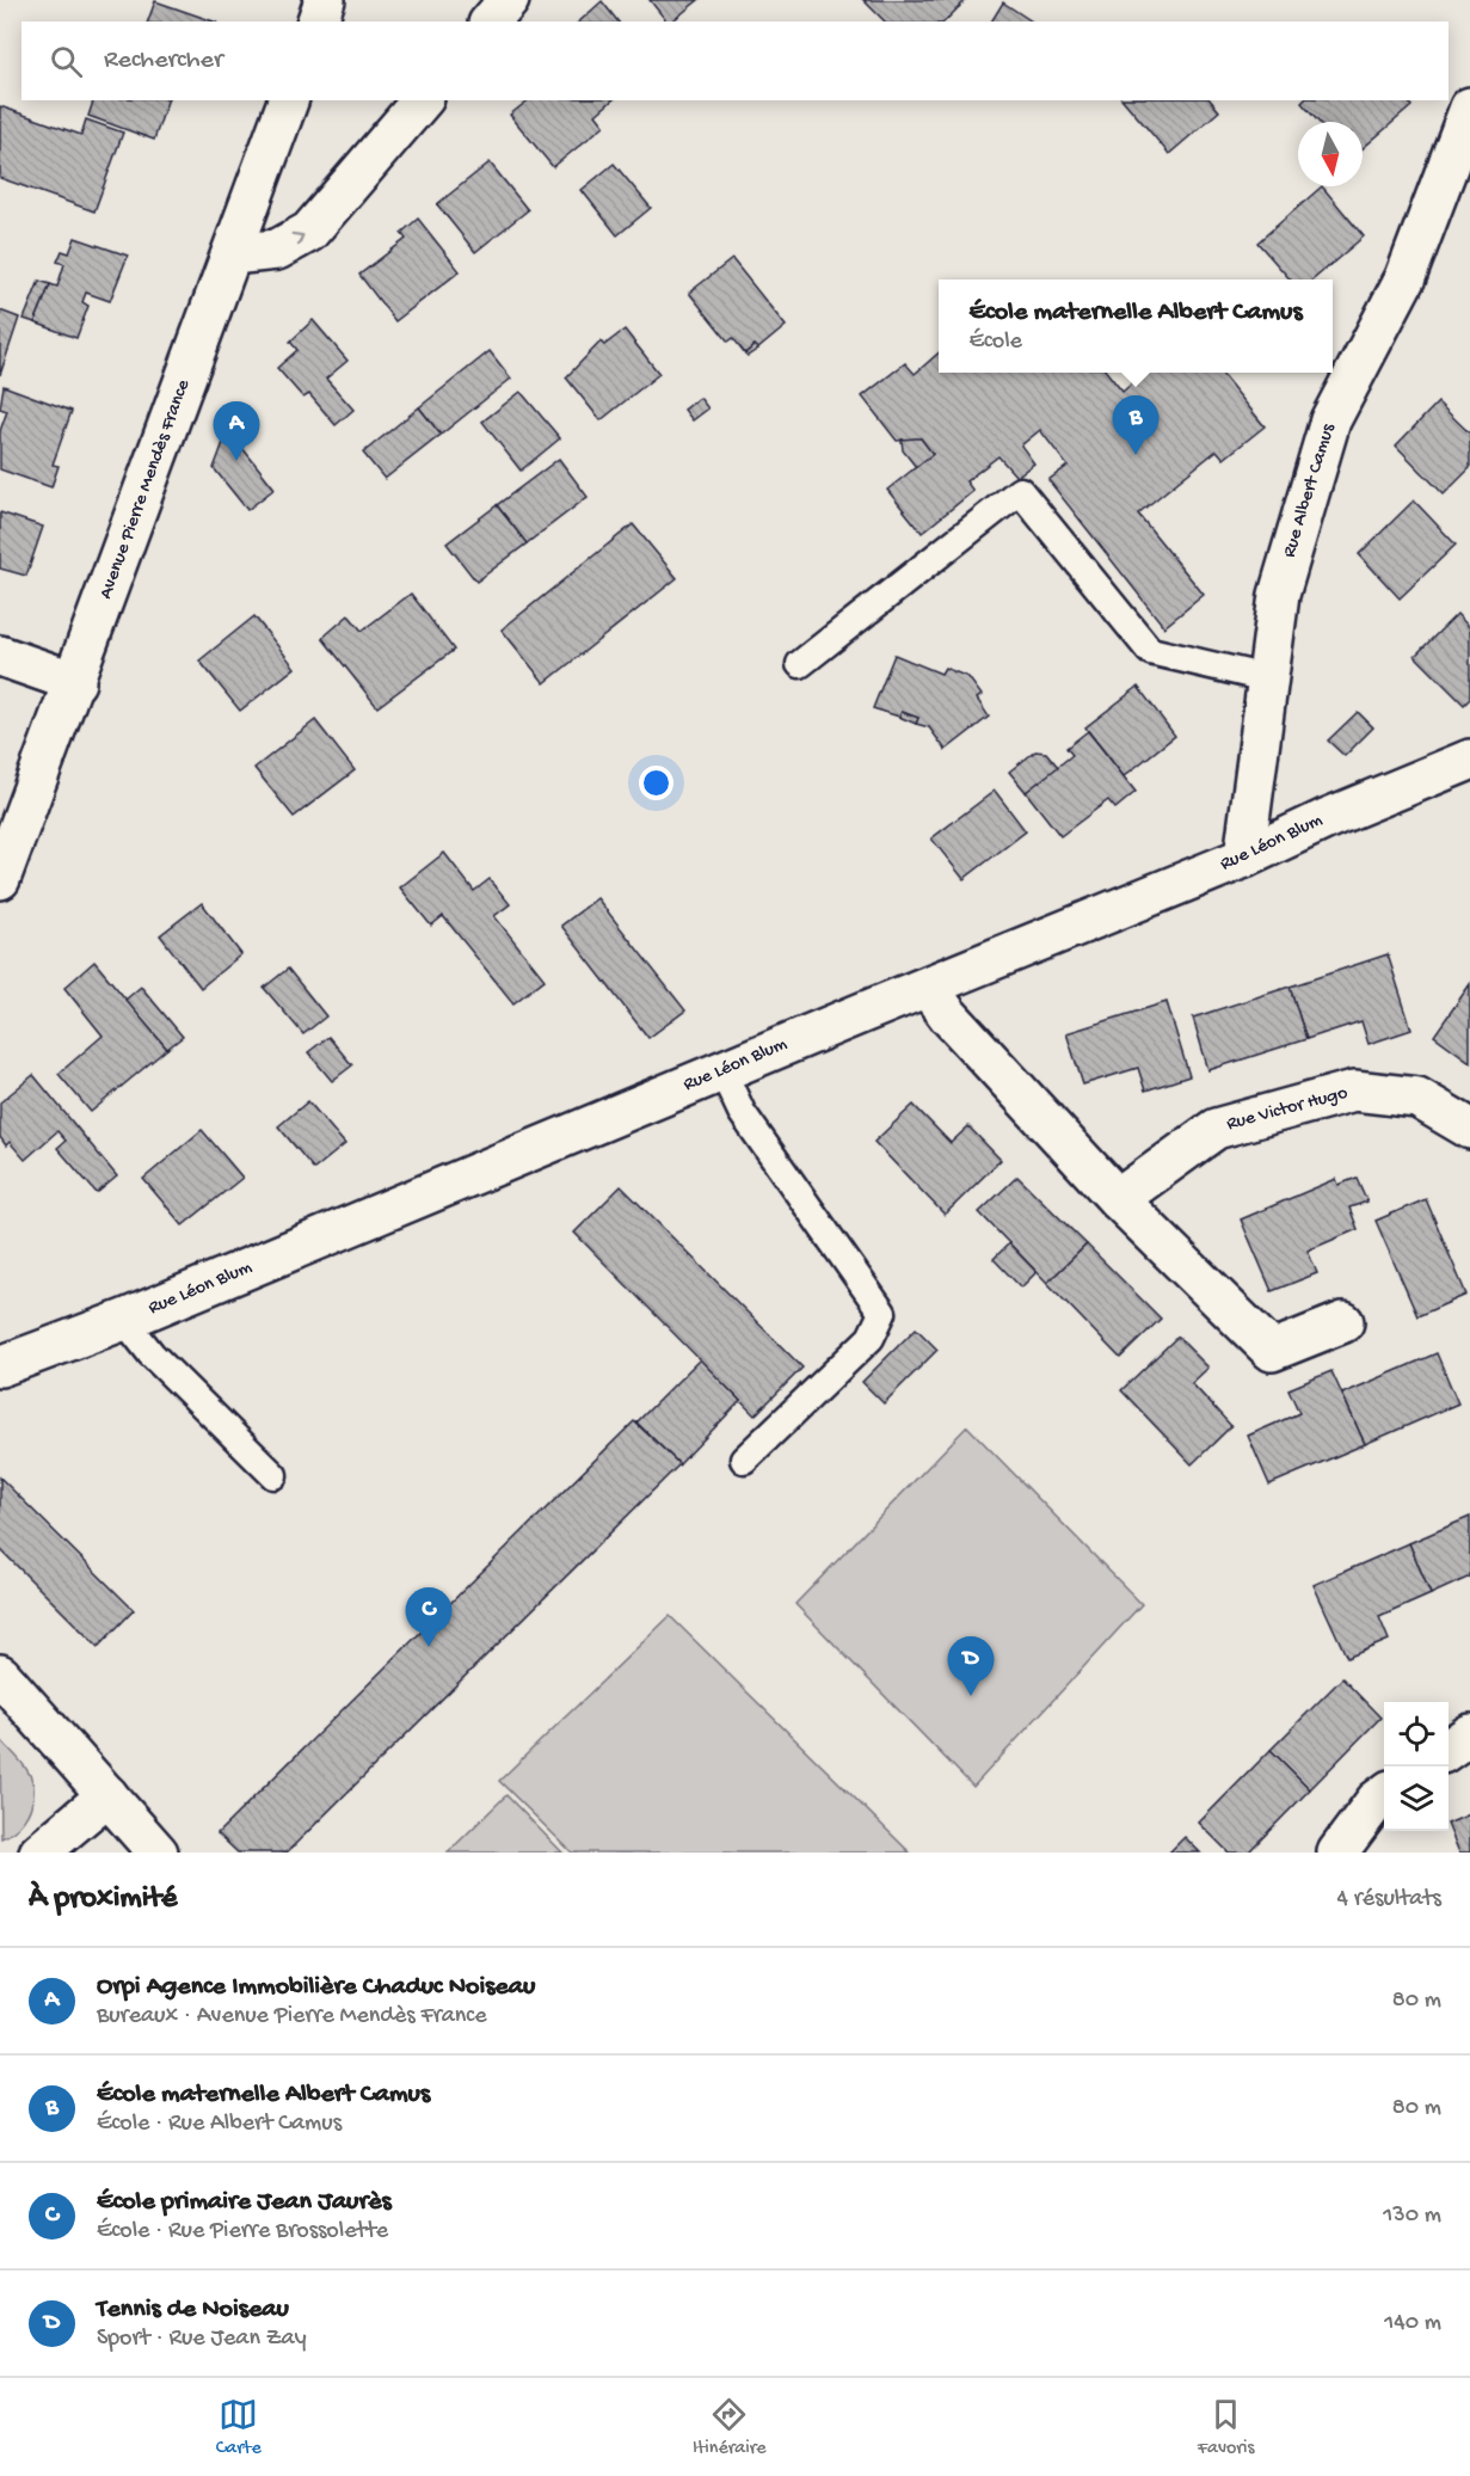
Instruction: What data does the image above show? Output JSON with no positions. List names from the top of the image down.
{
  "streets": {
    "street": [
      "Avenue Pierre Mendès France",
      "Rue Albert Camus",
      "Rue Léon Blum",
      "Rue Victor Hugo"
    ]
  },
  "crossings": [
    ["Rue Albert Camus", "Rue Léon Blum"]
  ],
  "north": "bottom",
  "page": {
    "search": "Rechercher",
    "popup": ["École maternelle Albert Camus", "École"],
    "pins": [
      "B",
      "A",
      "C",
      "D"
    ],
    "heading": ["À proximité", "4 résultats"],
    "list": [
      {
        "mark": "A",
        "name": "Orpi Agence Immobilière Chaduc Noiseau",
        "note": "Bureaux · Avenue Pierre Mendès France",
        "value": "80 m"
      },
      {
        "mark": "B",
        "name": "École maternelle Albert Camus",
        "note": "École · Rue Albert Camus",
        "value": "80 m"
      },
      {
        "mark": "C",
        "name": "École primaire Jean Jaurès",
        "note": "École · Rue Pierre Brossolette",
        "value": "130 m"
      },
      {
        "mark": "D",
        "name": "Tennis de Noiseau",
        "note": "Sport · Rue Jean Zay",
        "value": "140 m"
      }
    ],
    "nav": ["Carte", "Itinéraire", "Favoris"]
  }
}
